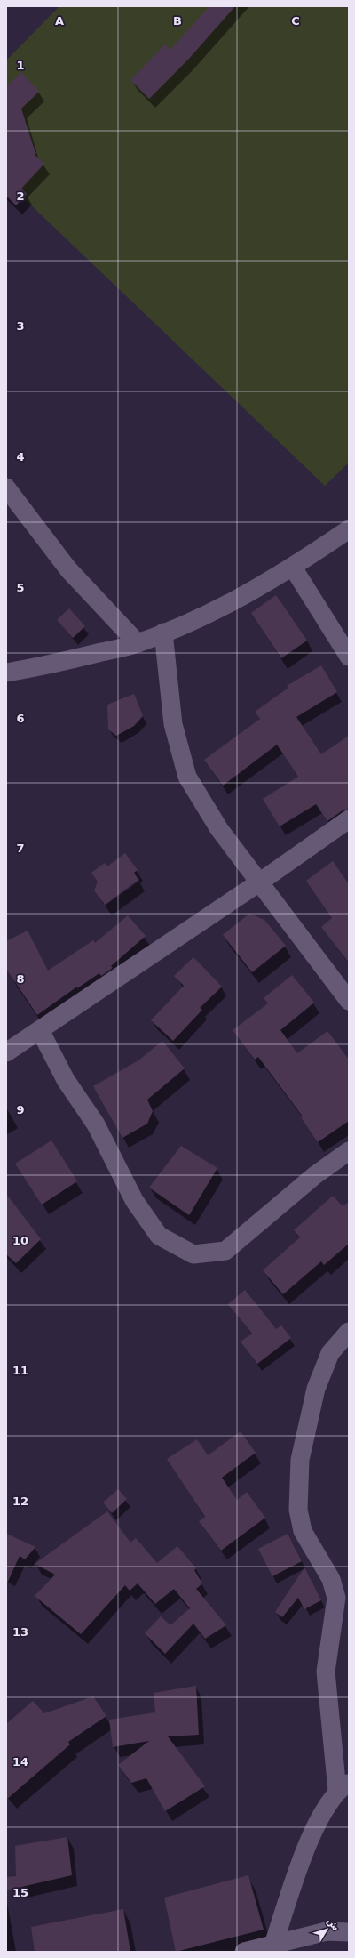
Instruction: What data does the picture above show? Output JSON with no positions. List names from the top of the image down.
{
  "north": "top right",
  "grid": {
    "columns": ["A", "B", "C"],
    "rows": [
      "1",
      "2",
      "3",
      "4",
      "5",
      "6",
      "7",
      "8",
      "9",
      "10",
      "11",
      "12",
      "13",
      "14",
      "15"
    ]
  }
}
